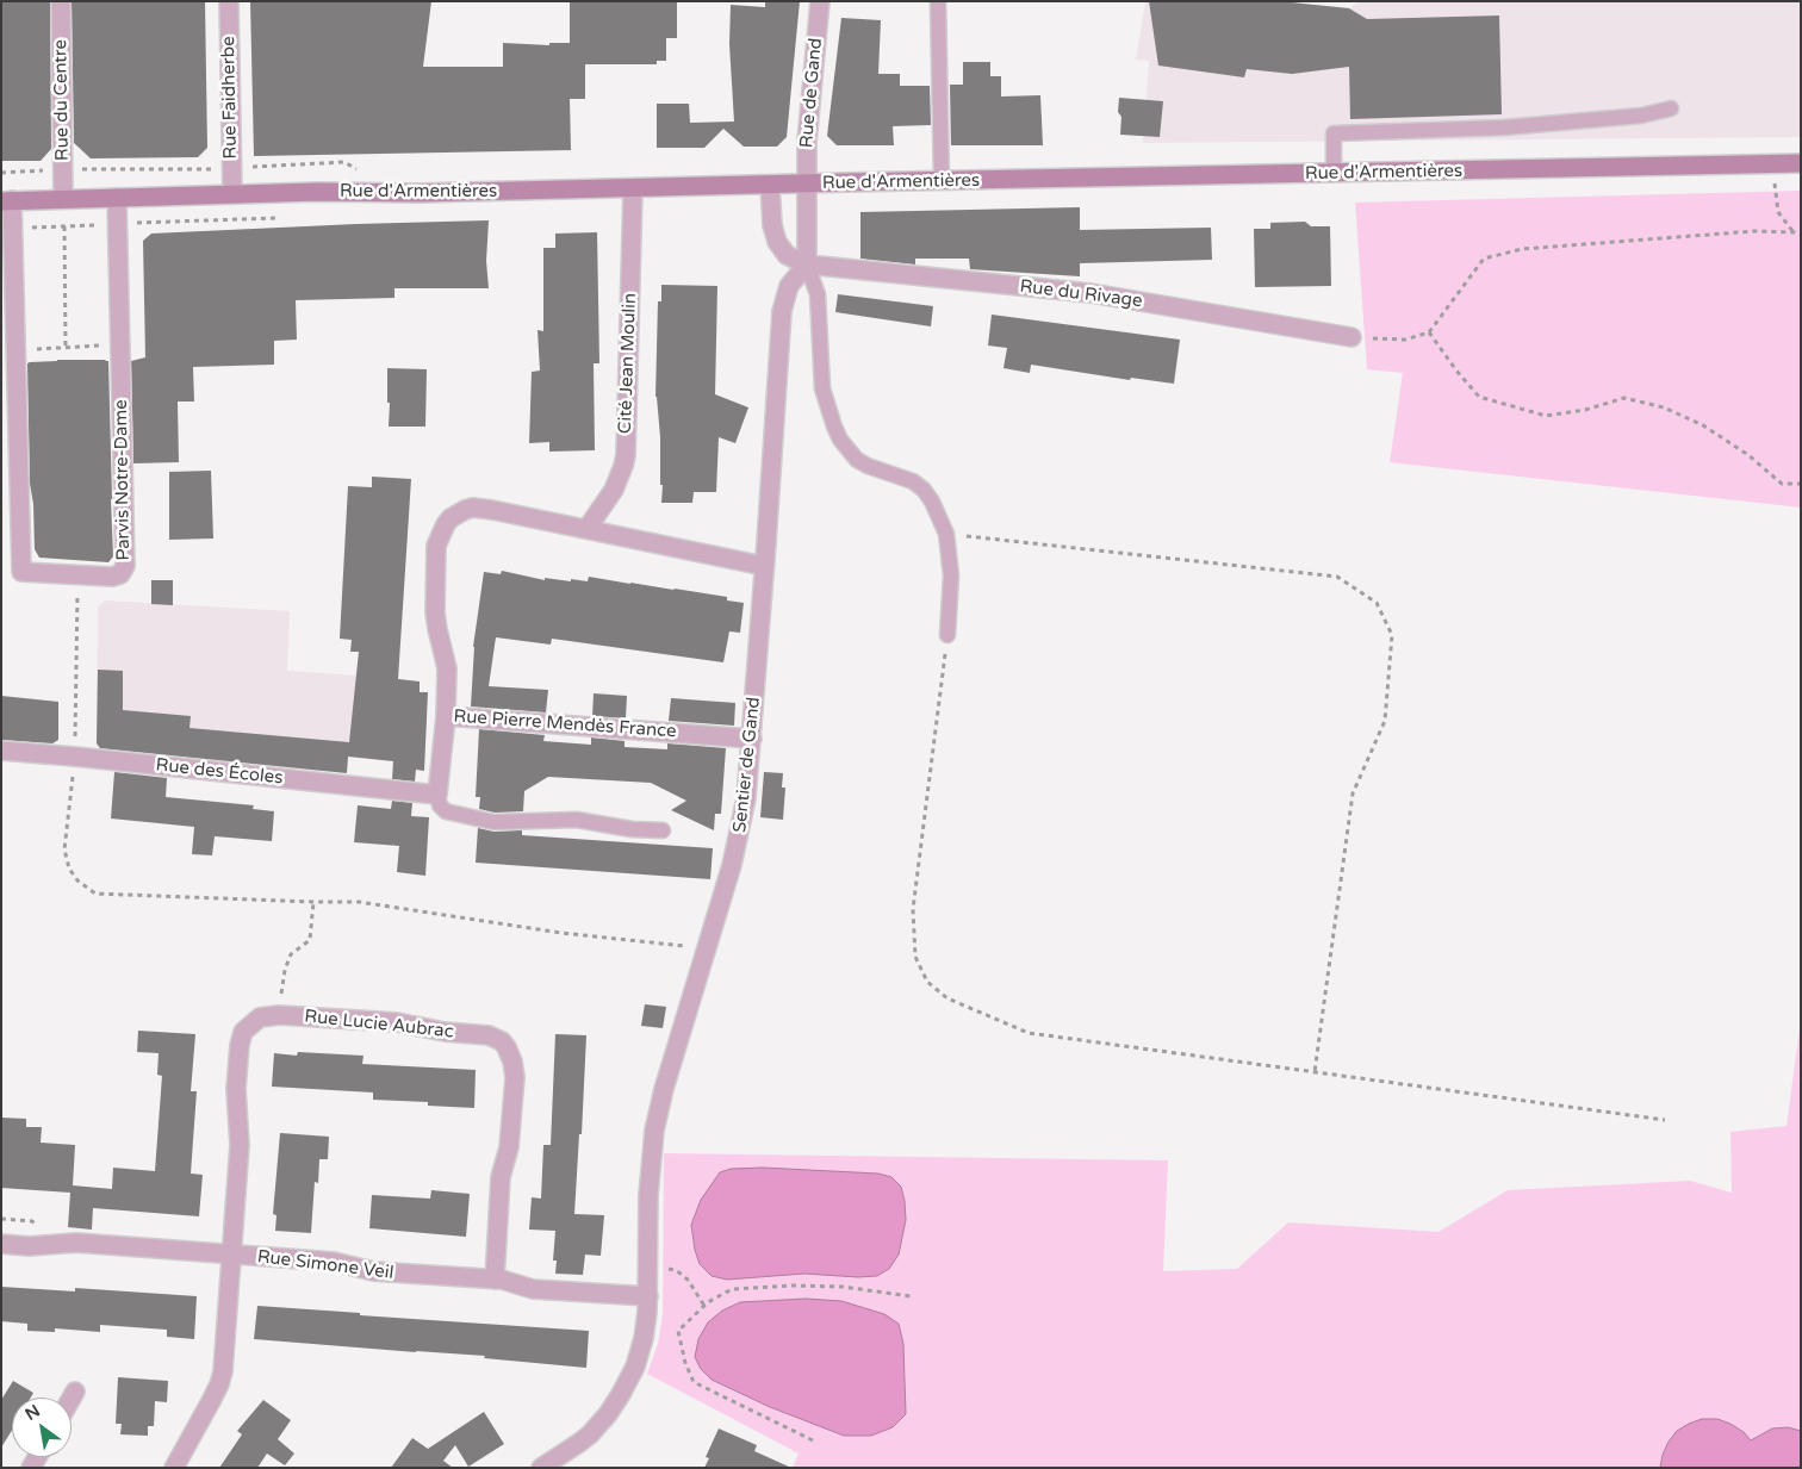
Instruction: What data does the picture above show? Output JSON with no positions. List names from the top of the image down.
{
  "streets": {
    "main road": ["Rue d'Armentières"],
    "street": [
      "Rue de Gand",
      "Rue Faidherbe",
      "Rue du Centre",
      "Rue du Rivage",
      "Cité Jean Moulin",
      "Parvis Notre-Dame",
      "Rue Pierre Mendès France",
      "Sentier de Gand",
      "Rue des Écoles",
      "Rue Lucie Aubrac",
      "Rue Simone Veil"
    ]
  },
  "crossings": [
    ["Rue de Gand", "Rue d'Armentières"],
    ["Rue Faidherbe", "Rue d'Armentières"],
    ["Rue du Centre", "Rue d'Armentières"],
    ["Rue d'Armentières", "Rue du Rivage"],
    ["Rue d'Armentières", "Cité Jean Moulin"],
    ["Rue d'Armentières", "Parvis Notre-Dame"],
    ["Rue du Rivage", "Sentier de Gand"],
    ["Rue Pierre Mendès France", "Sentier de Gand"],
    ["Rue Pierre Mendès France", "Rue des Écoles"],
    ["Sentier de Gand", "Rue Simone Veil"],
    ["Rue Lucie Aubrac", "Rue Simone Veil"]
  ],
  "north": "top left"
}
